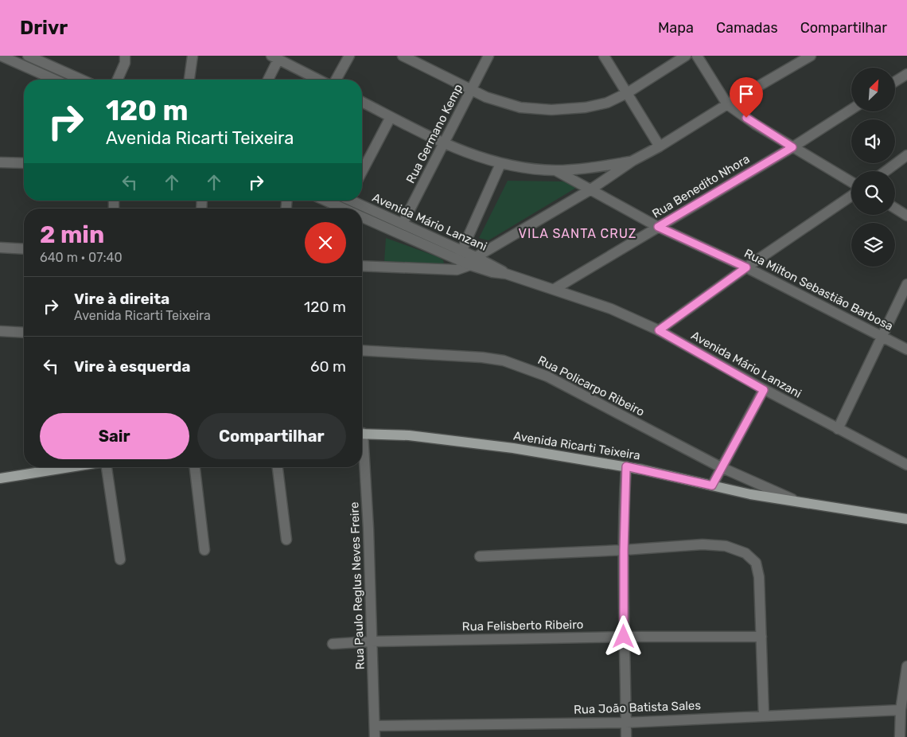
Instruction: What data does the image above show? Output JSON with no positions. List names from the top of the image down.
{
  "streets": {
    "main road": ["Avenida Ricarti Teixeira"],
    "street": [
      "Rua Germano Kemp",
      "Rua Benedito Nhora",
      "Avenida Mário Lanzani",
      "Rua Milton Sebastião Barbosa",
      "Rua Policarpo Ribeiro",
      "Rua Paulo Reglus Neves Freire",
      "Rua Felisberto Ribeiro",
      "Rua João Batista Sales"
    ]
  },
  "crossings": [
    ["Rua Germano Kemp", "Avenida Mário Lanzani"],
    ["Rua Benedito Nhora", "Avenida Mário Lanzani"],
    ["Rua Benedito Nhora", "Rua Milton Sebastião Barbosa"],
    ["Rua Policarpo Ribeiro", "Avenida Ricarti Teixeira"],
    ["Rua Paulo Reglus Neves Freire", "Rua Felisberto Ribeiro"],
    ["Rua Paulo Reglus Neves Freire", "Rua João Batista Sales"]
  ],
  "districts": ["VILA SANTA CRUZ"],
  "north": "top right",
  "page": {
    "header": "Drivr",
    "nav": ["Mapa", "Camadas", "Compartilhar"],
    "turn": ["120 m", "Avenida Ricarti Teixeira"],
    "heading": ["2 min", "640 m · 07:40"],
    "list": [
      {
        "name": "Vire à direita",
        "note": "Avenida Ricarti Teixeira",
        "value": "120 m"
      },
      {
        "name": "Vire à esquerda",
        "value": "60 m"
      }
    ],
    "buttons": ["Sair", "Compartilhar"]
  }
}
